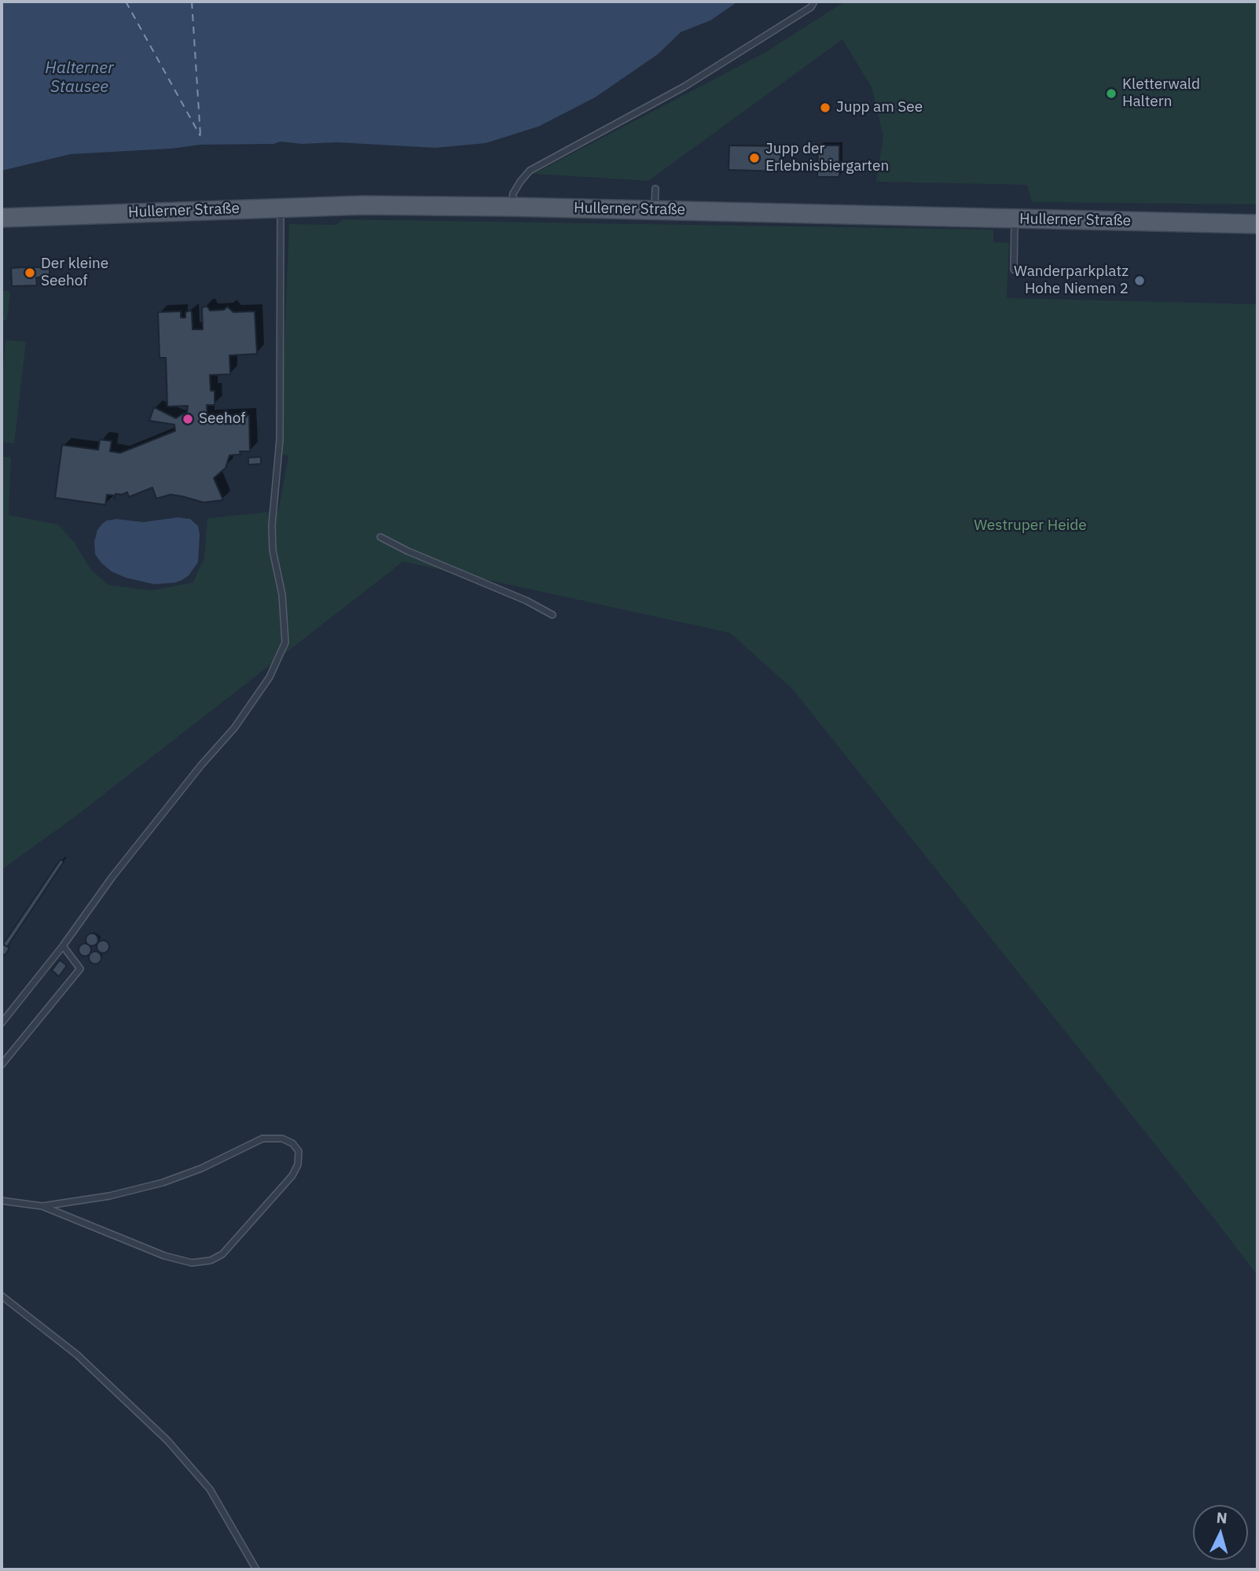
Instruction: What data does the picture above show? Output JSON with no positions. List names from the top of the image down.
{
  "streets": {
    "main road": ["Hullerner Straße"]
  },
  "water": ["Halterner Stausee"],
  "parks": ["Westruper Heide"],
  "places": [
    "Kletterwald Haltern",
    "Jupp am See",
    "Jupp der Erlebnisbiergarten",
    "Der kleine Seehof",
    "Wanderparkplatz Hohe Niemen 2",
    "Seehof"
  ],
  "north": "top"
}
